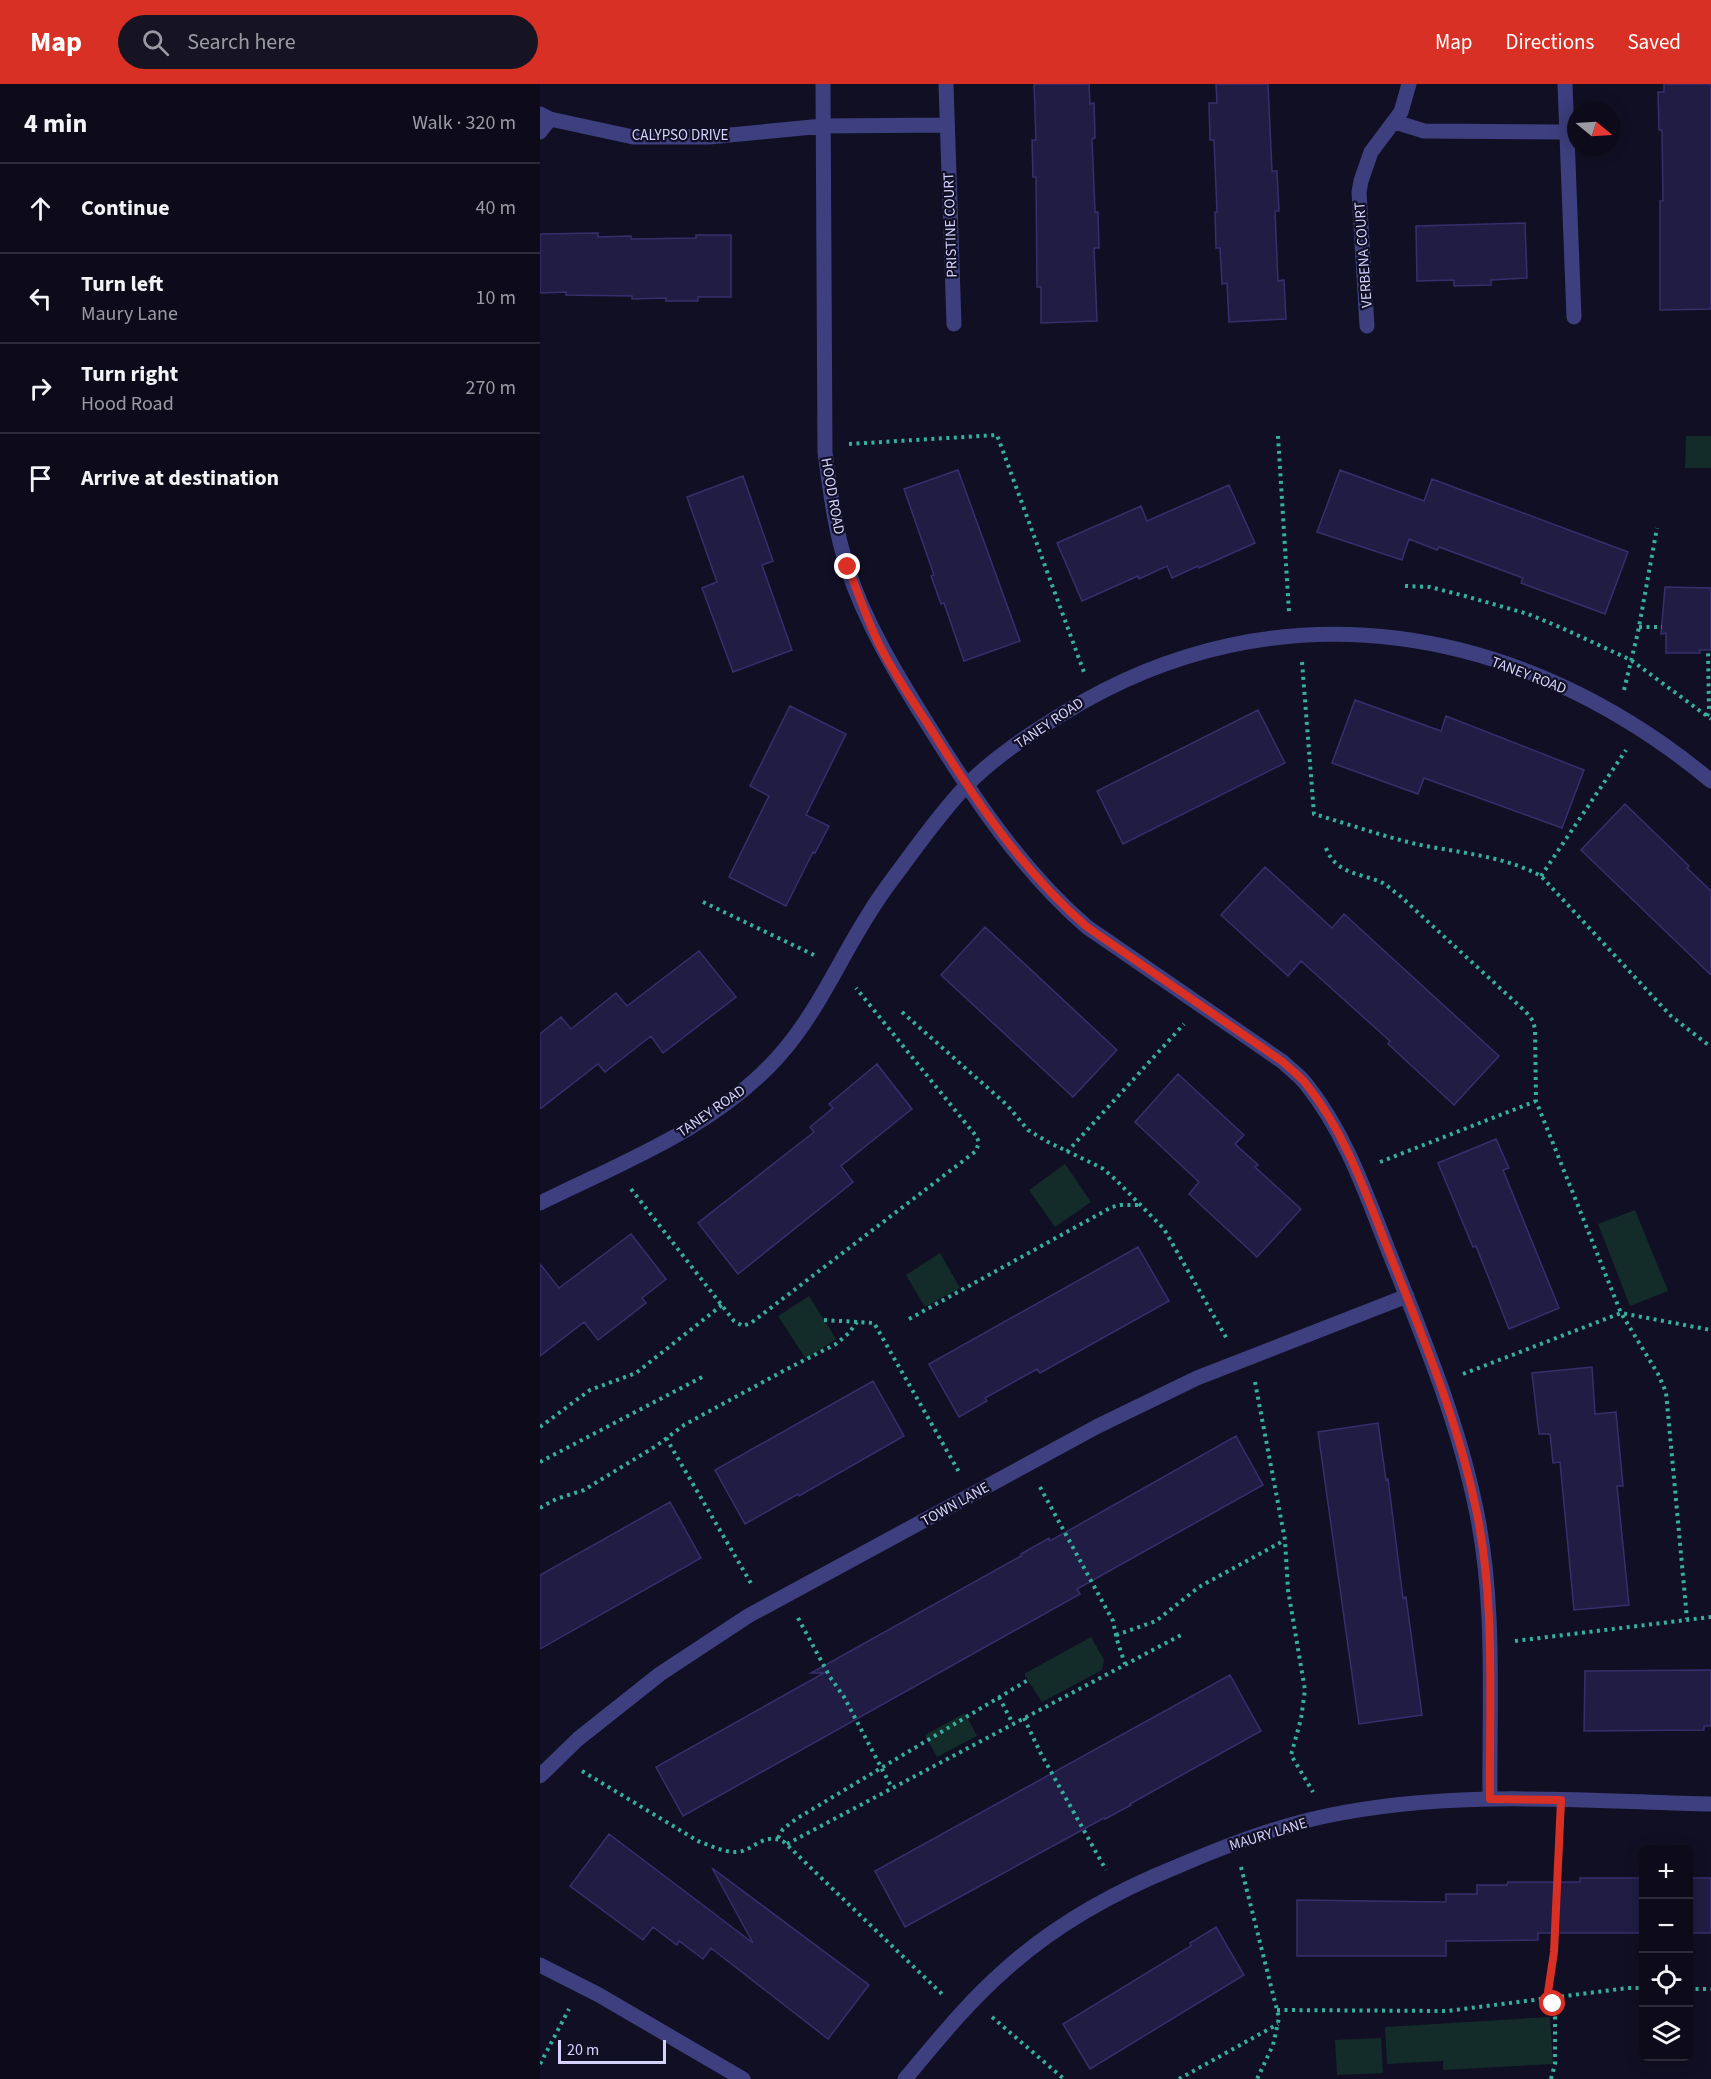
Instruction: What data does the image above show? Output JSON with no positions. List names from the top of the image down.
{
  "streets": {
    "street": [
      "CALYPSO DRIVE",
      "PRISTINE COURT",
      "VERBENA COURT",
      "HOOD ROAD",
      "TANEY ROAD",
      "TOWN LANE",
      "MAURY LANE"
    ]
  },
  "crossings": [
    ["CALYPSO DRIVE", "HOOD ROAD"],
    ["HOOD ROAD", "TANEY ROAD"],
    ["HOOD ROAD", "TOWN LANE"],
    ["HOOD ROAD", "MAURY LANE"]
  ],
  "scale_bar": "20 m",
  "north": "right",
  "page": {
    "header": "Map",
    "search": "Search here",
    "nav": ["Map", "Directions", "Saved"],
    "heading": ["4 min", "Walk · 320 m"],
    "list": [
      ["Continue", "40 m"],
      ["Turn left", "Maury Lane", "10 m"],
      ["Turn right", "Hood Road", "270 m"],
      "Arrive at destination"
    ],
    "map_buttons": ["+", "−"],
    "scale": "20 m"
  }
}
